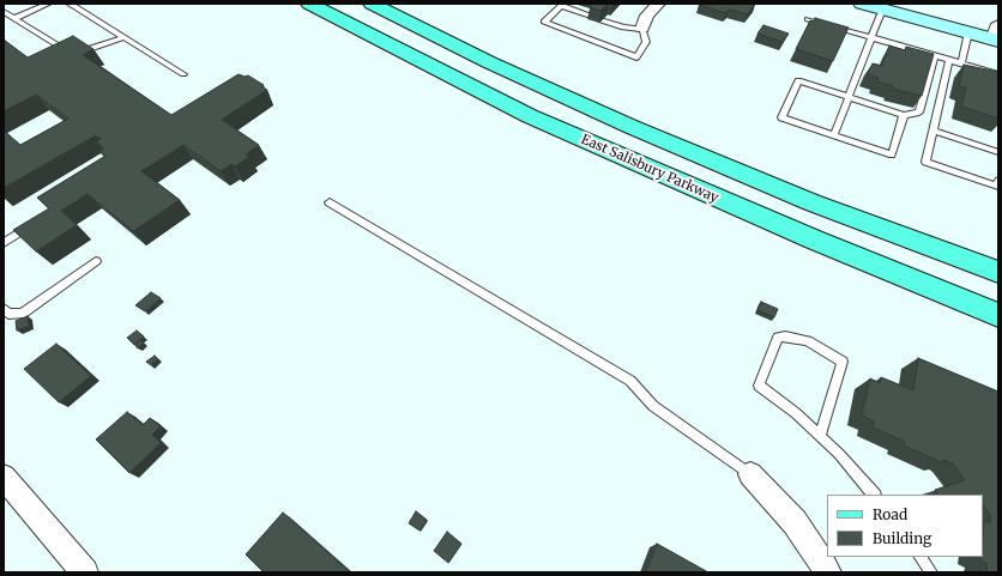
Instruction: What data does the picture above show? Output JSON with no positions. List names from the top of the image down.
{
  "streets": {
    "main road": ["East Salisbury Parkway"]
  },
  "legend": ["Road", "Building"]
}
